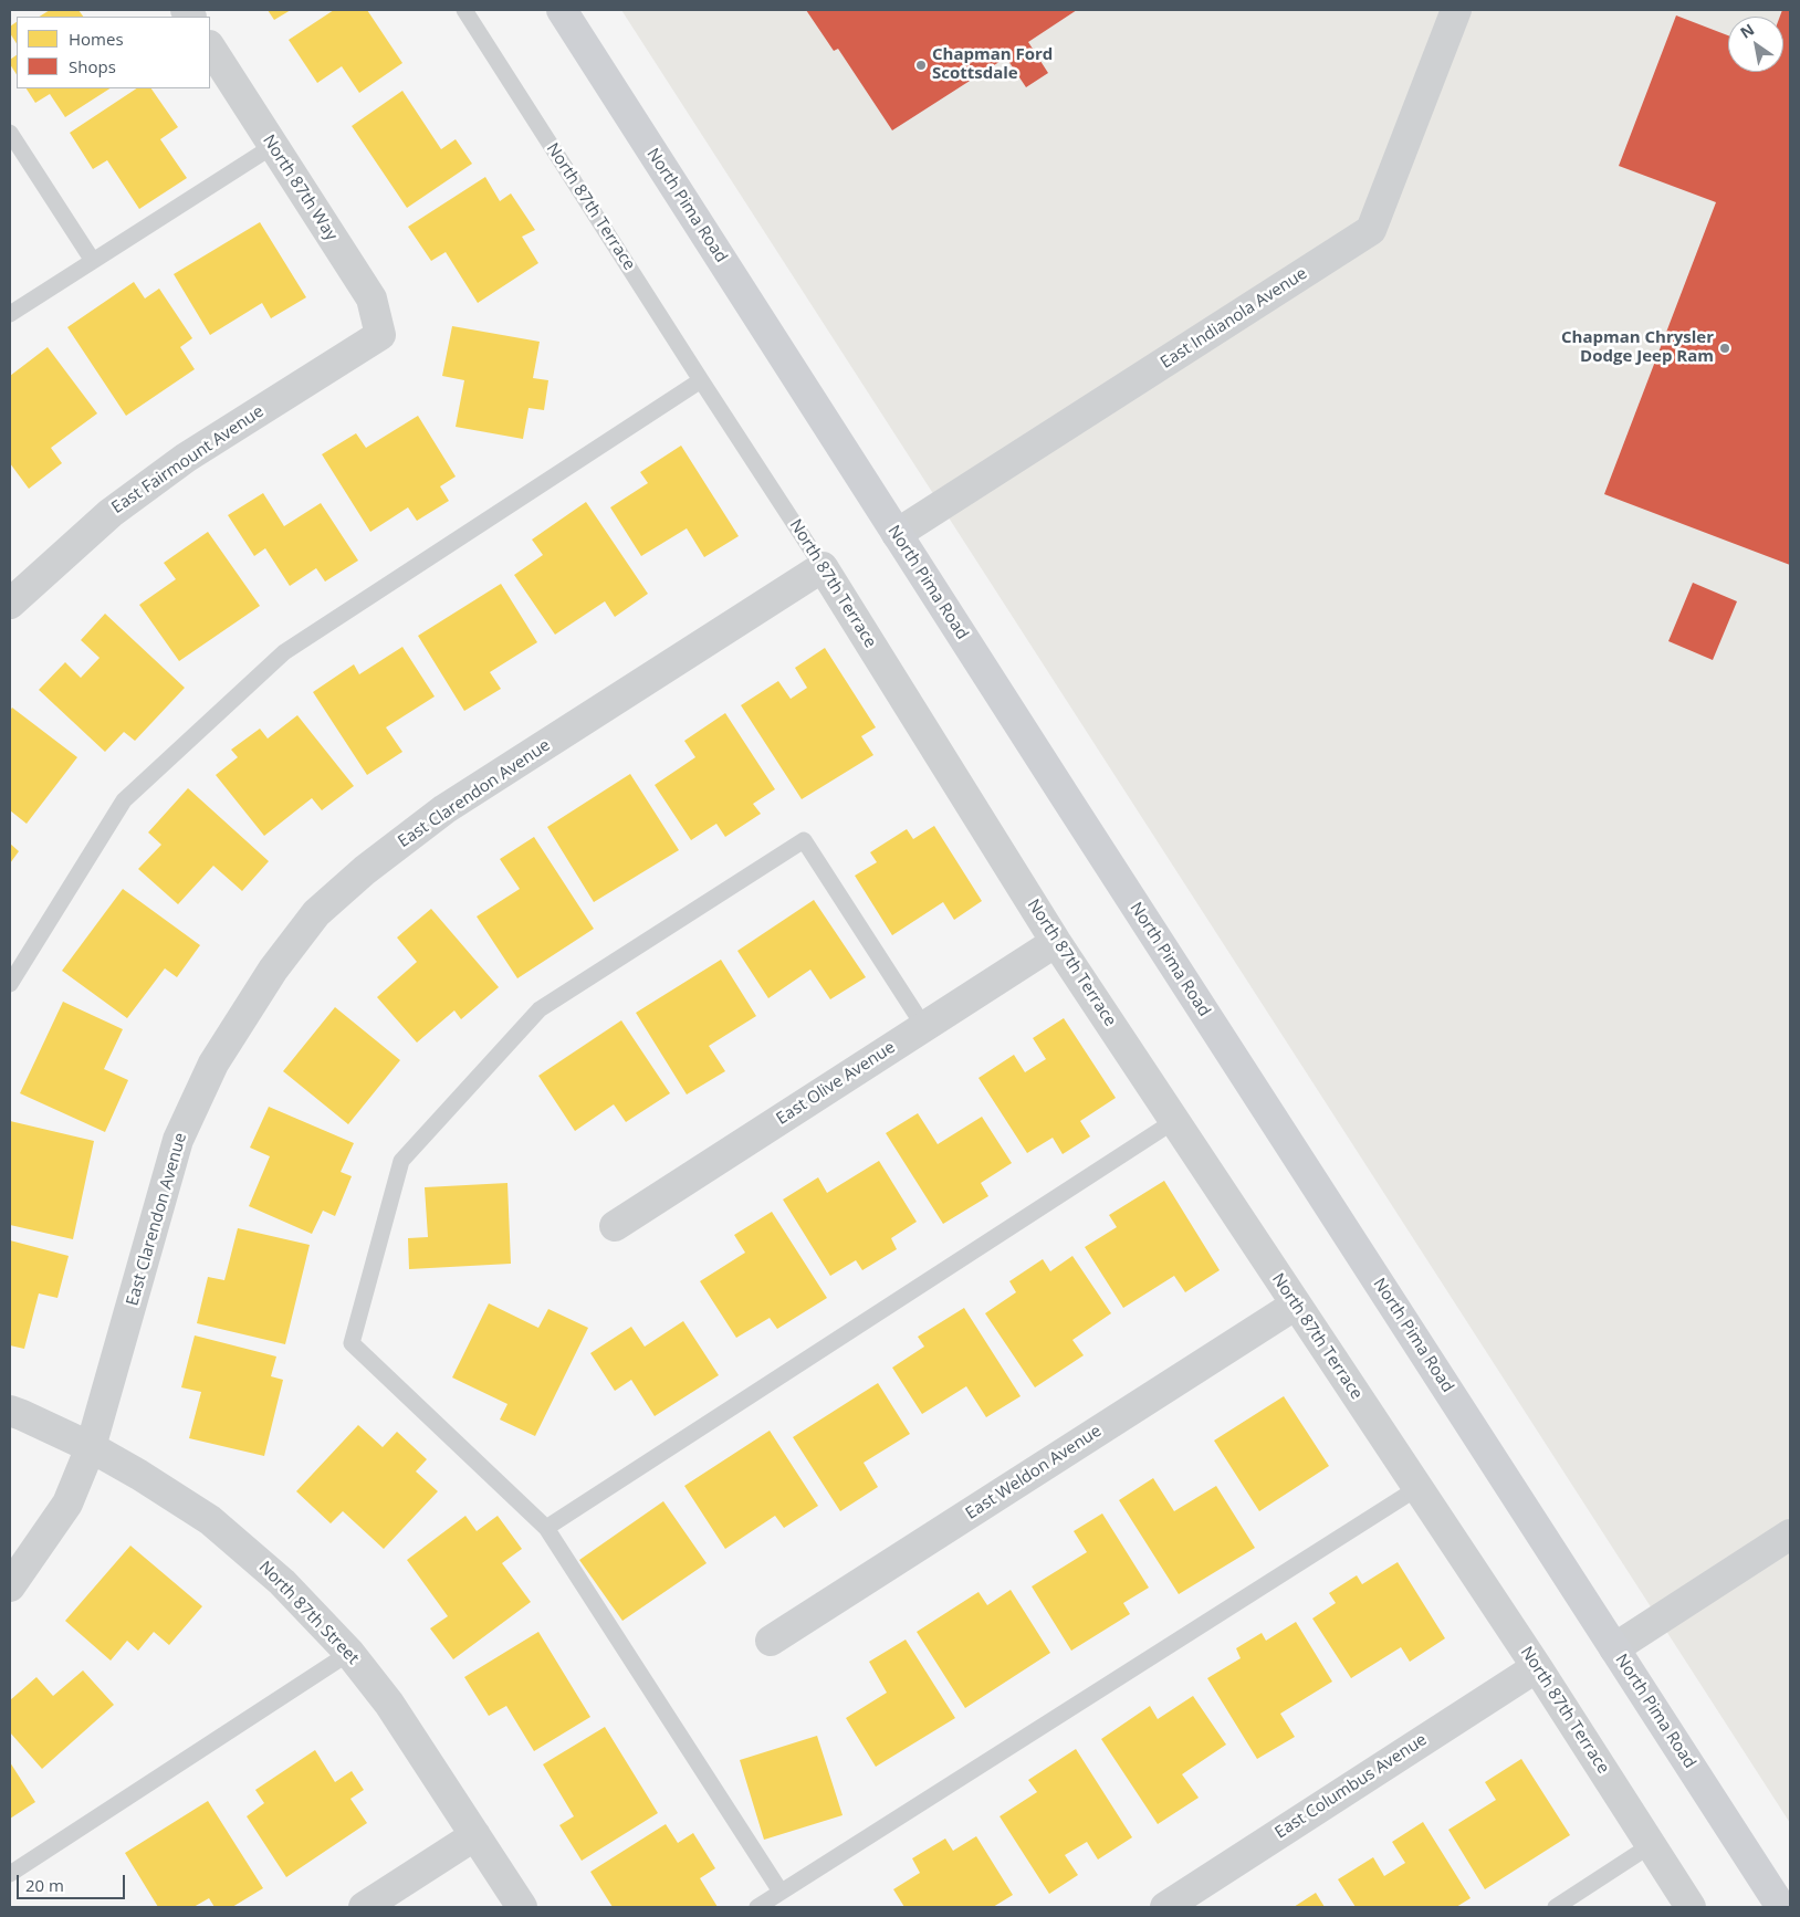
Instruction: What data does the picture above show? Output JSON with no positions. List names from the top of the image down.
{
  "streets": {
    "main road": ["North Pima Road"],
    "street": [
      "North 87th Way",
      "North 87th Terrace",
      "East Indianola Avenue",
      "East Fairmount Avenue",
      "East Clarendon Avenue",
      "East Olive Avenue",
      "East Weldon Avenue",
      "North 87th Street",
      "East Columbus Avenue"
    ]
  },
  "crossings": [
    ["North 87th Way", "East Fairmount Avenue"],
    ["North Pima Road", "East Indianola Avenue"],
    ["North 87th Terrace", "East Clarendon Avenue"],
    ["North 87th Terrace", "East Olive Avenue"],
    ["North 87th Terrace", "East Weldon Avenue"],
    ["North 87th Terrace", "East Columbus Avenue"],
    ["East Clarendon Avenue", "North 87th Street"]
  ],
  "places": ["Chapman Ford Scottsdale", "Chapman Chrysler Dodge Jeep Ram"],
  "legend": ["Homes", "Shops"],
  "scale_bar": "20 m",
  "north": "top left"
}
